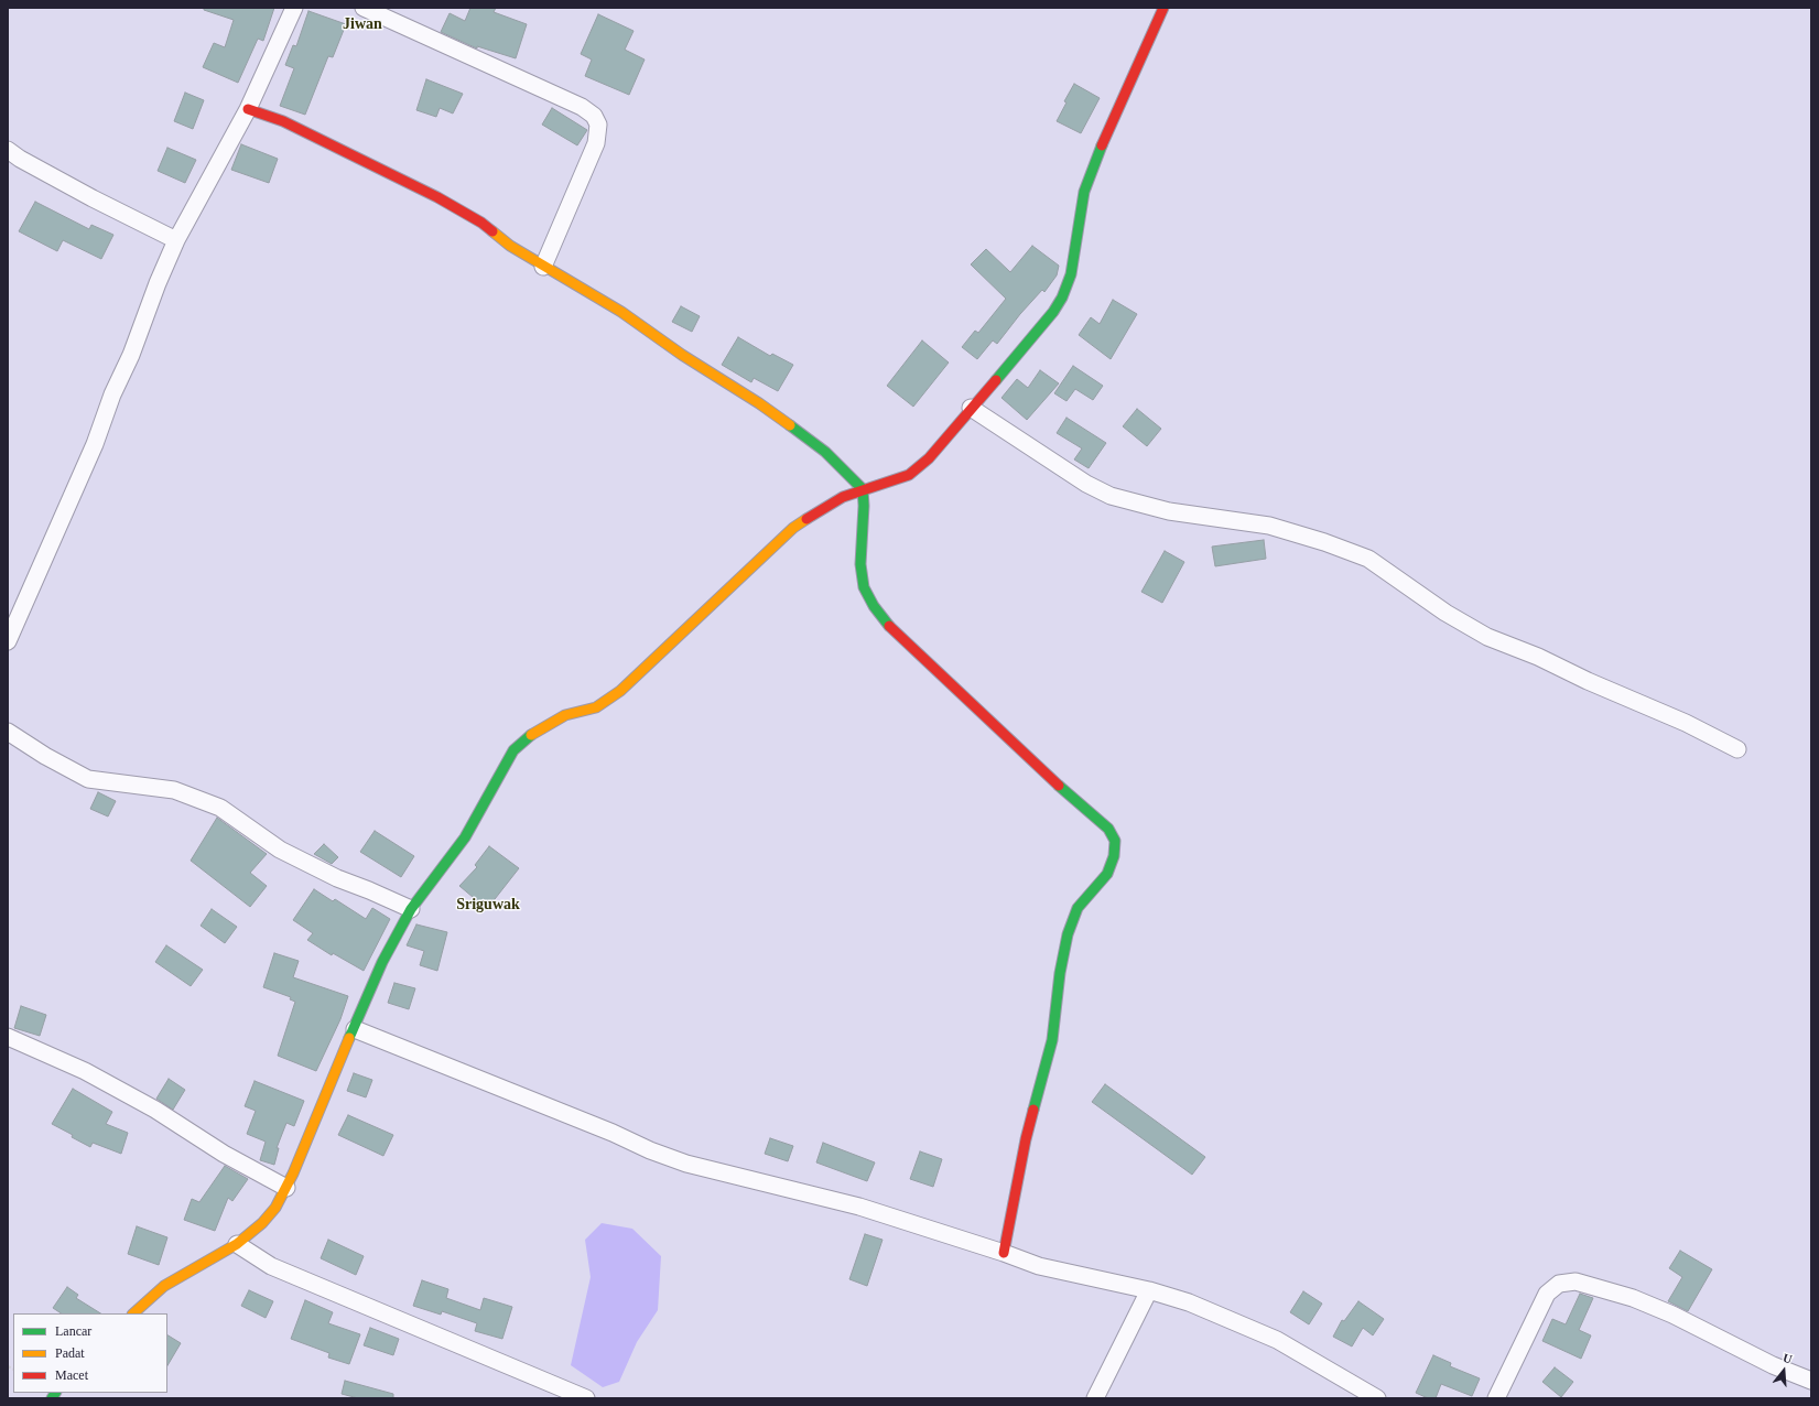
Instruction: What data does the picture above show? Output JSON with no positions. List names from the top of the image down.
{
  "districts": ["Jiwan", "Sriguwak"],
  "legend": ["Lancar", "Padat", "Macet"],
  "north": "top"
}
